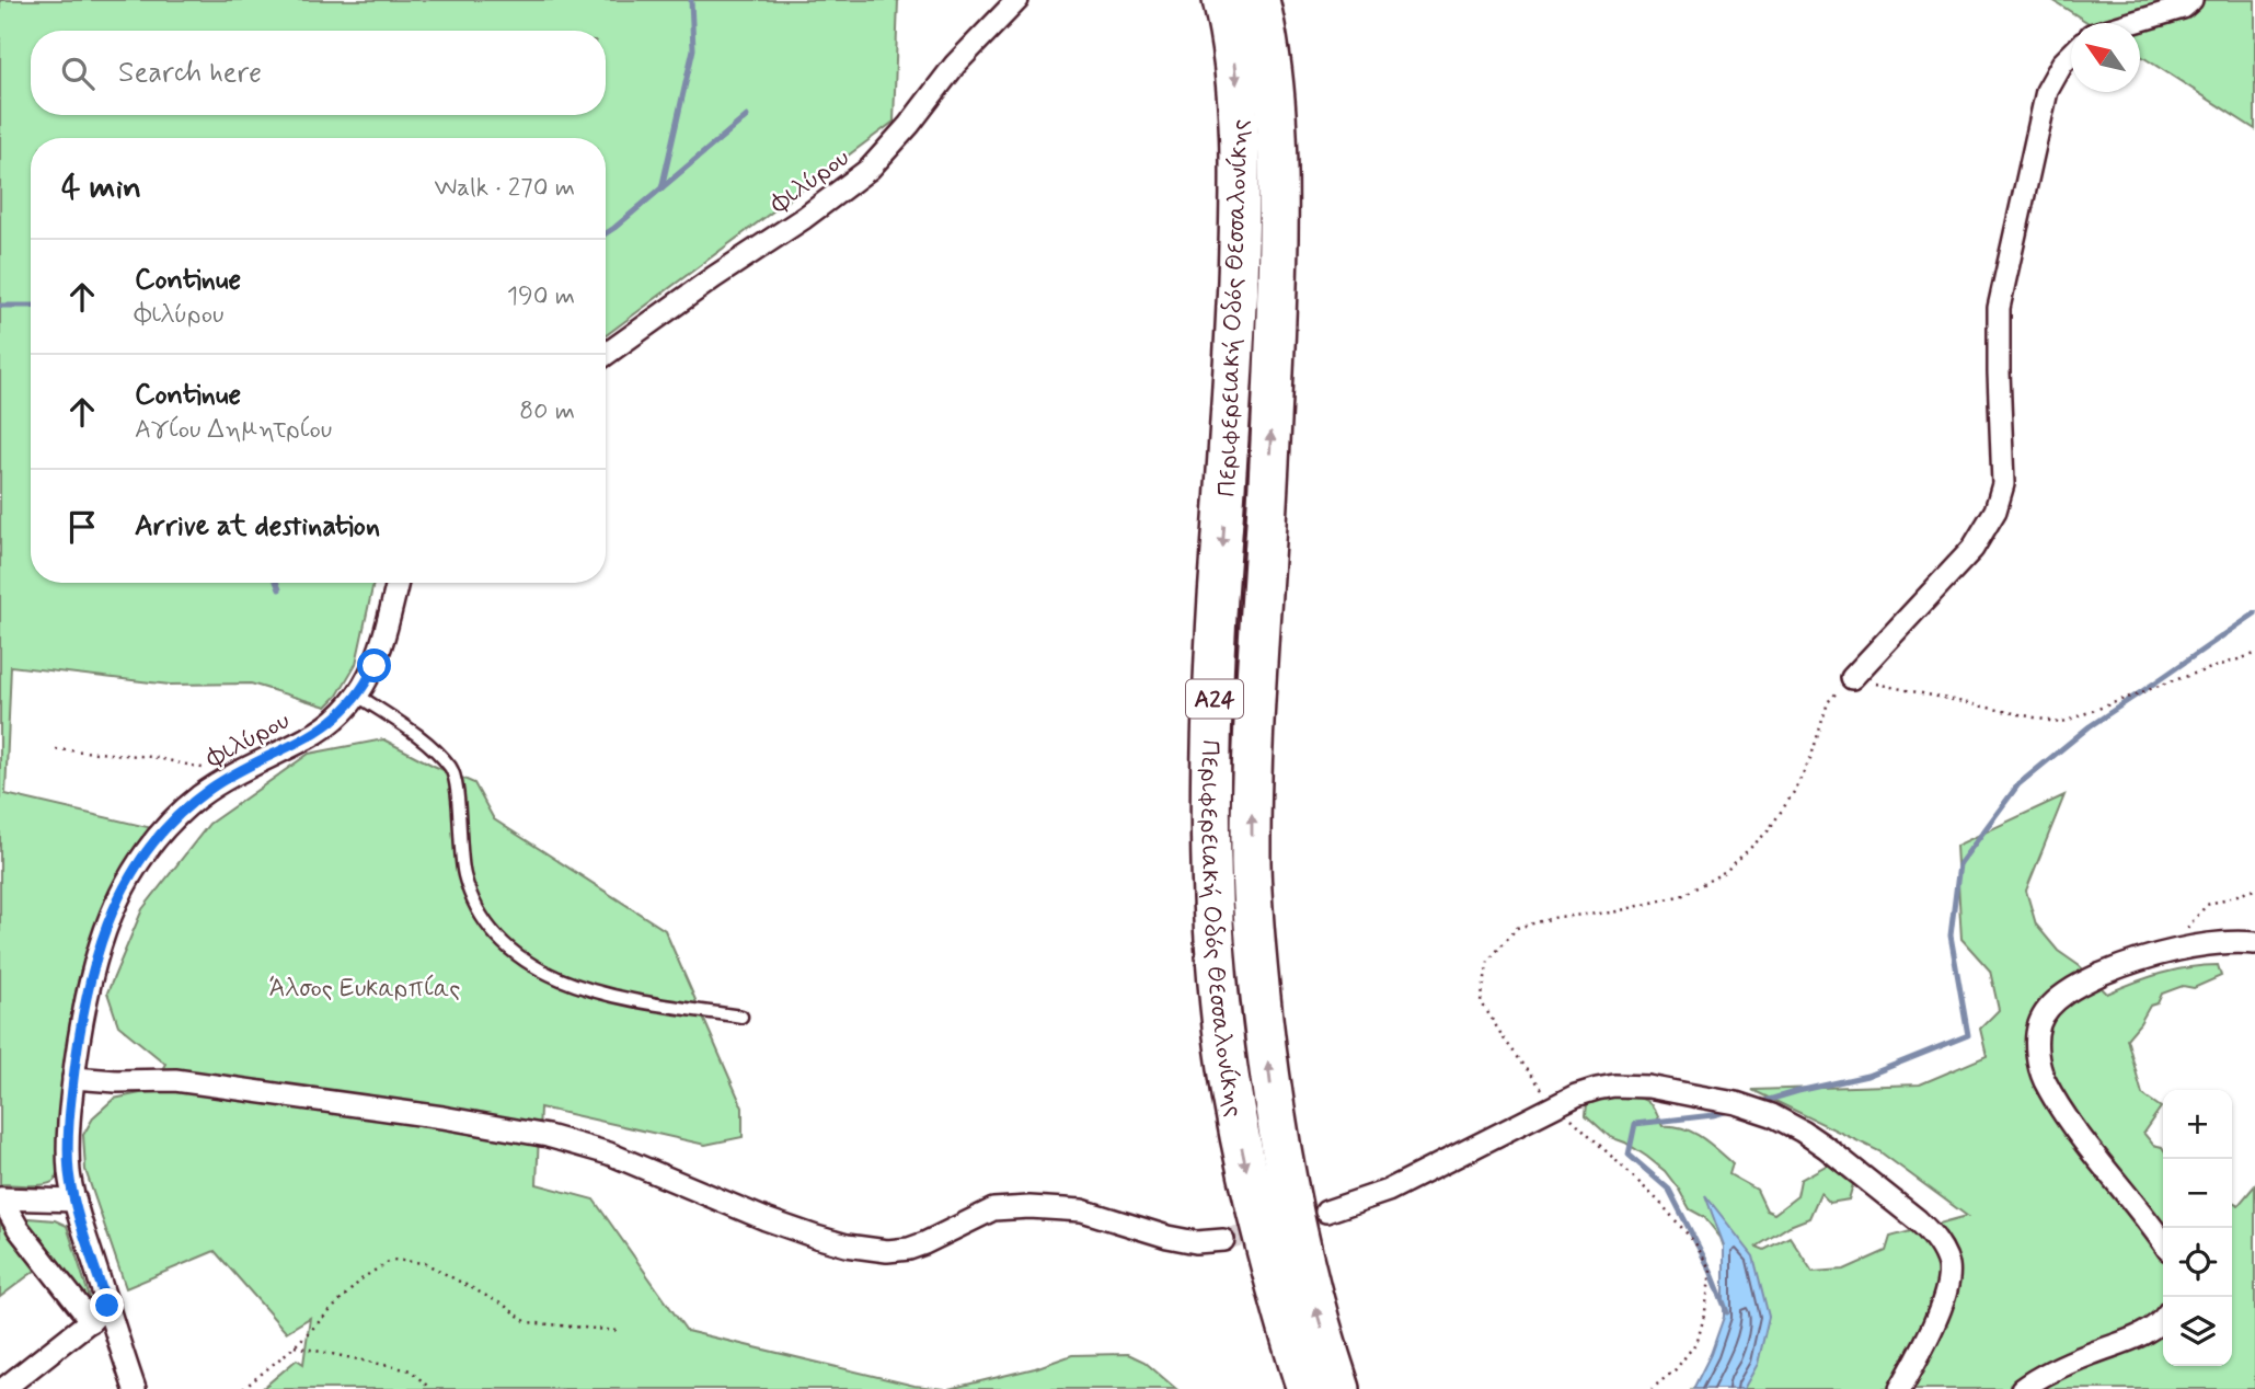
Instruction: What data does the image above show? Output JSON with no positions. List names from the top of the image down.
{
  "streets": {
    "highway": ["Περιφερειακή Οδός Θεσσαλονίκης", "Α24"],
    "street": ["Φιλύρου"]
  },
  "parks": ["Άλσος Ευκαρπίας"],
  "north": "top left",
  "page": {
    "search": "Search here",
    "heading": ["4 min", "Walk · 270 m"],
    "list": [
      ["Continue", "Φιλύρου", "190 m"],
      ["Continue", "Αγίου Δημητρίου", "80 m"],
      "Arrive at destination"
    ],
    "map_buttons": ["+", "−"]
  }
}
